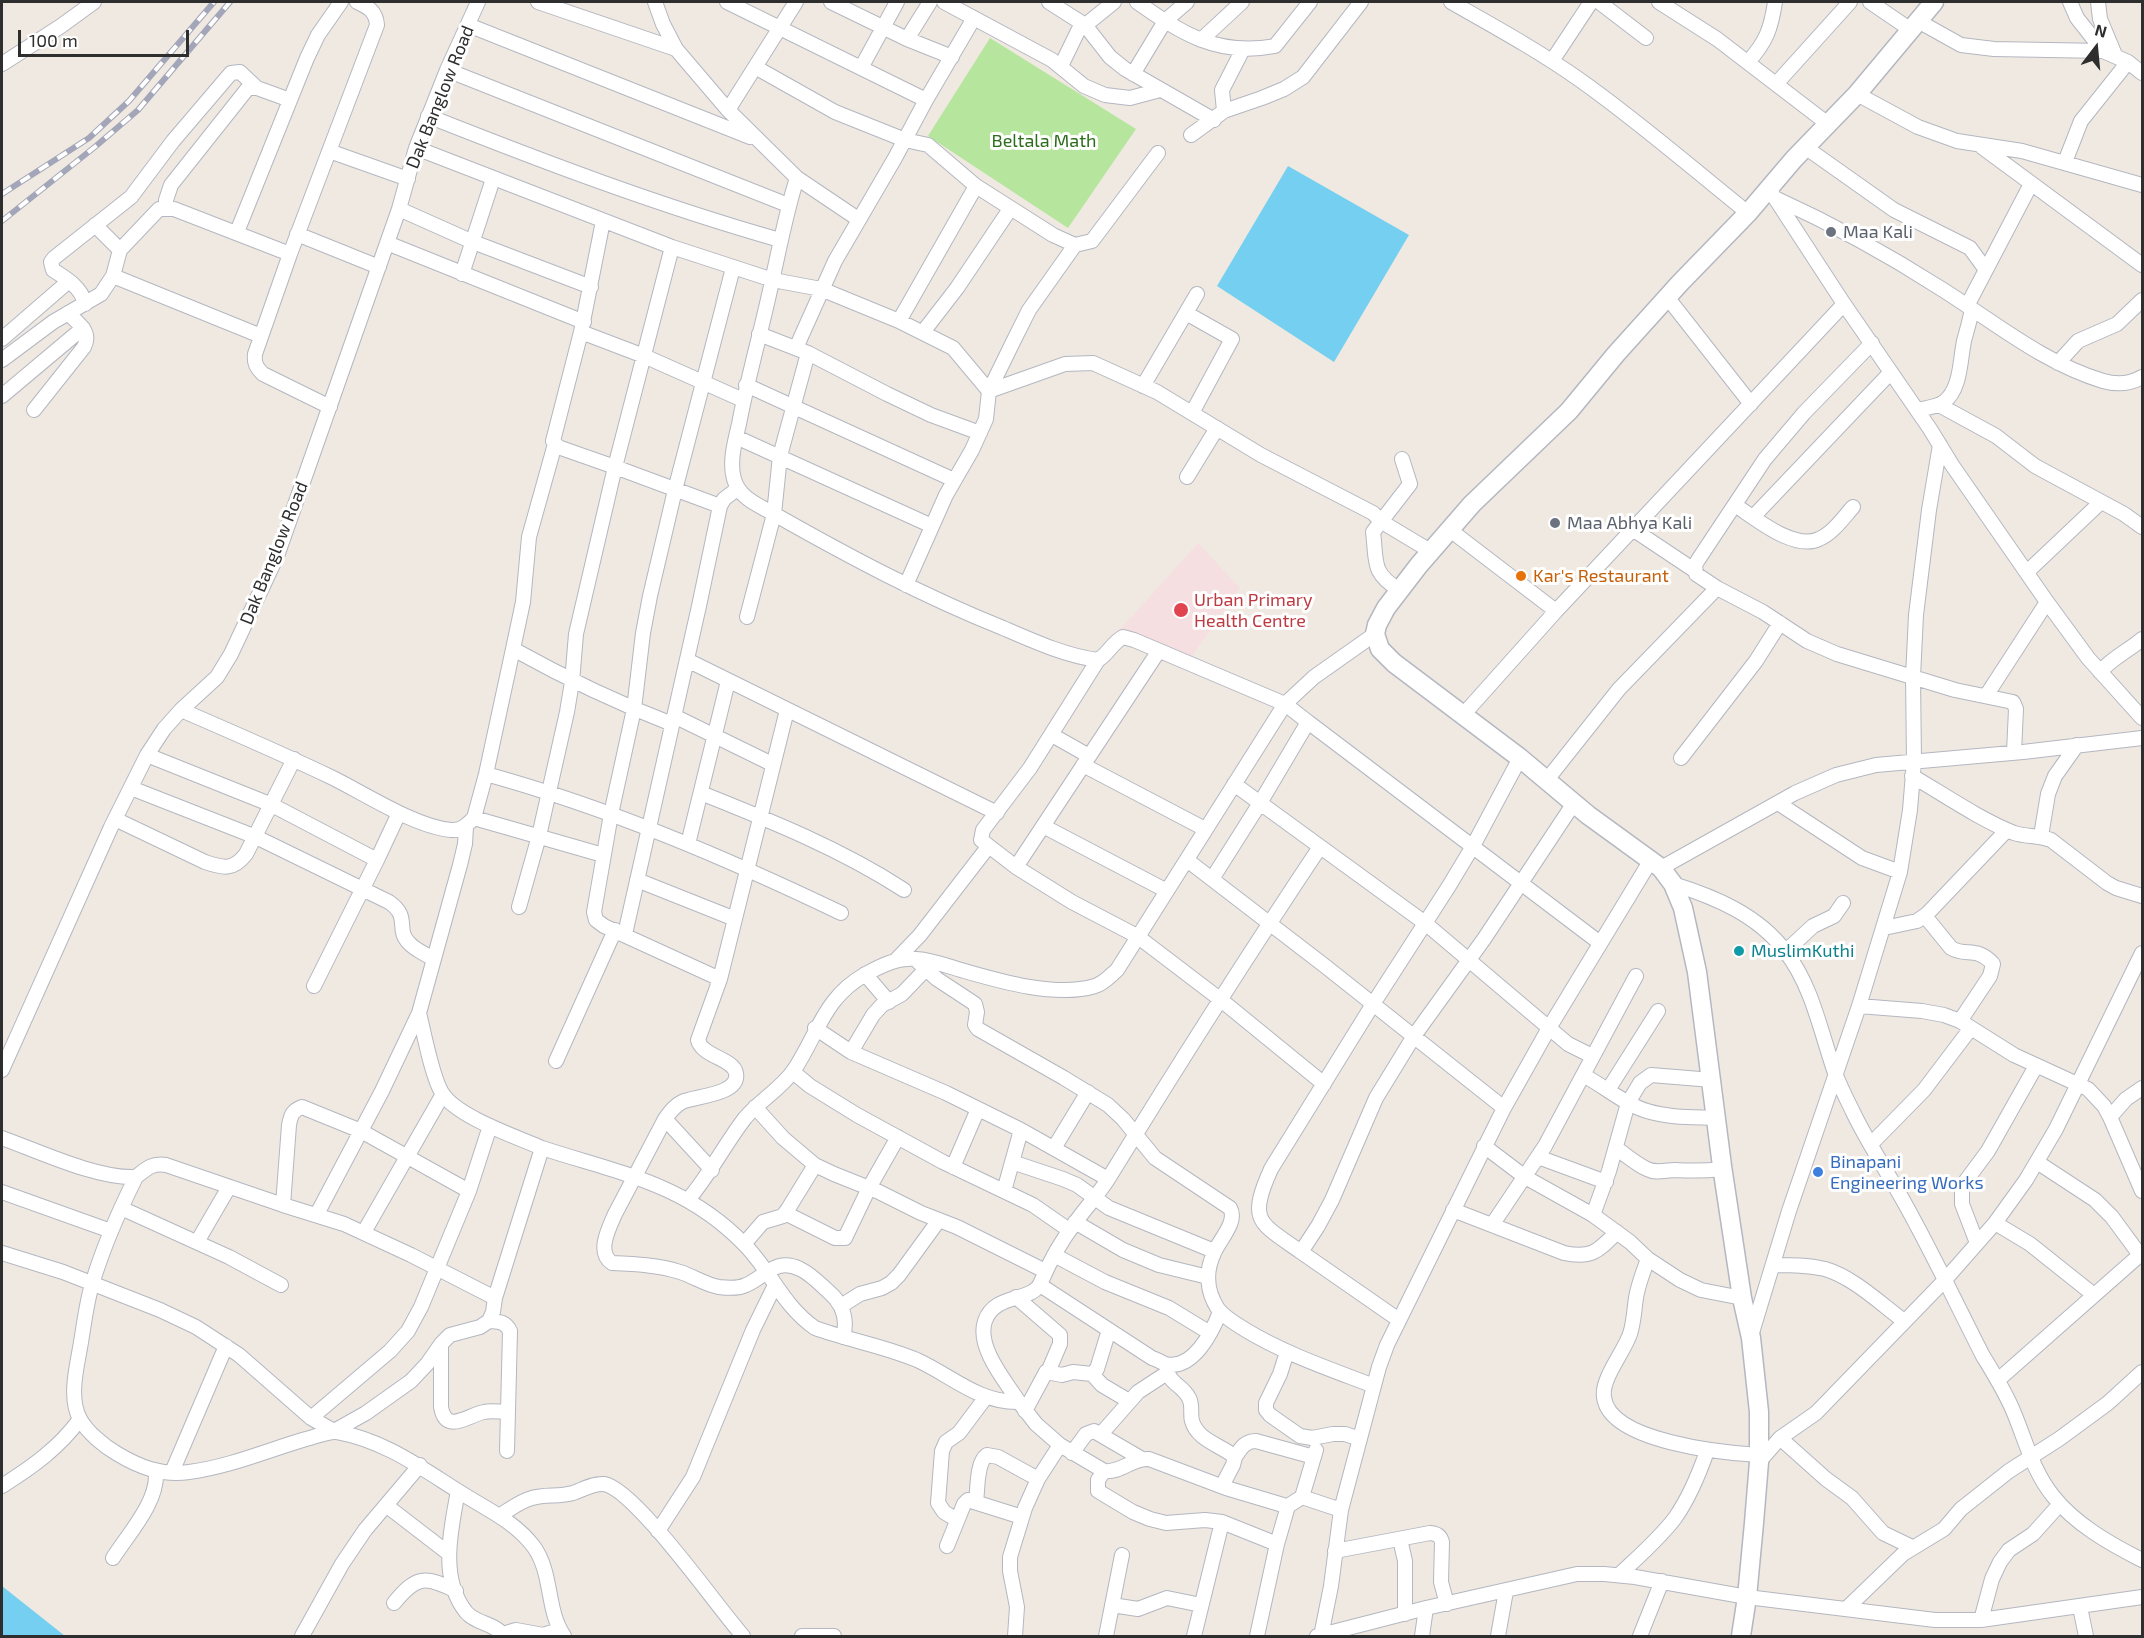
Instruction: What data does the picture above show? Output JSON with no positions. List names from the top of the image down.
{
  "streets": {
    "street": ["Dak Banglow Road"]
  },
  "parks": ["Beltala Math"],
  "places": [
    "Maa Kali",
    "Maa Abhya Kali",
    "Kar's Restaurant",
    "Urban Primary Health Centre",
    "MuslimKuthi",
    "Binapani Engineering Works"
  ],
  "scale_bar": "100 m",
  "north": "top"
}
